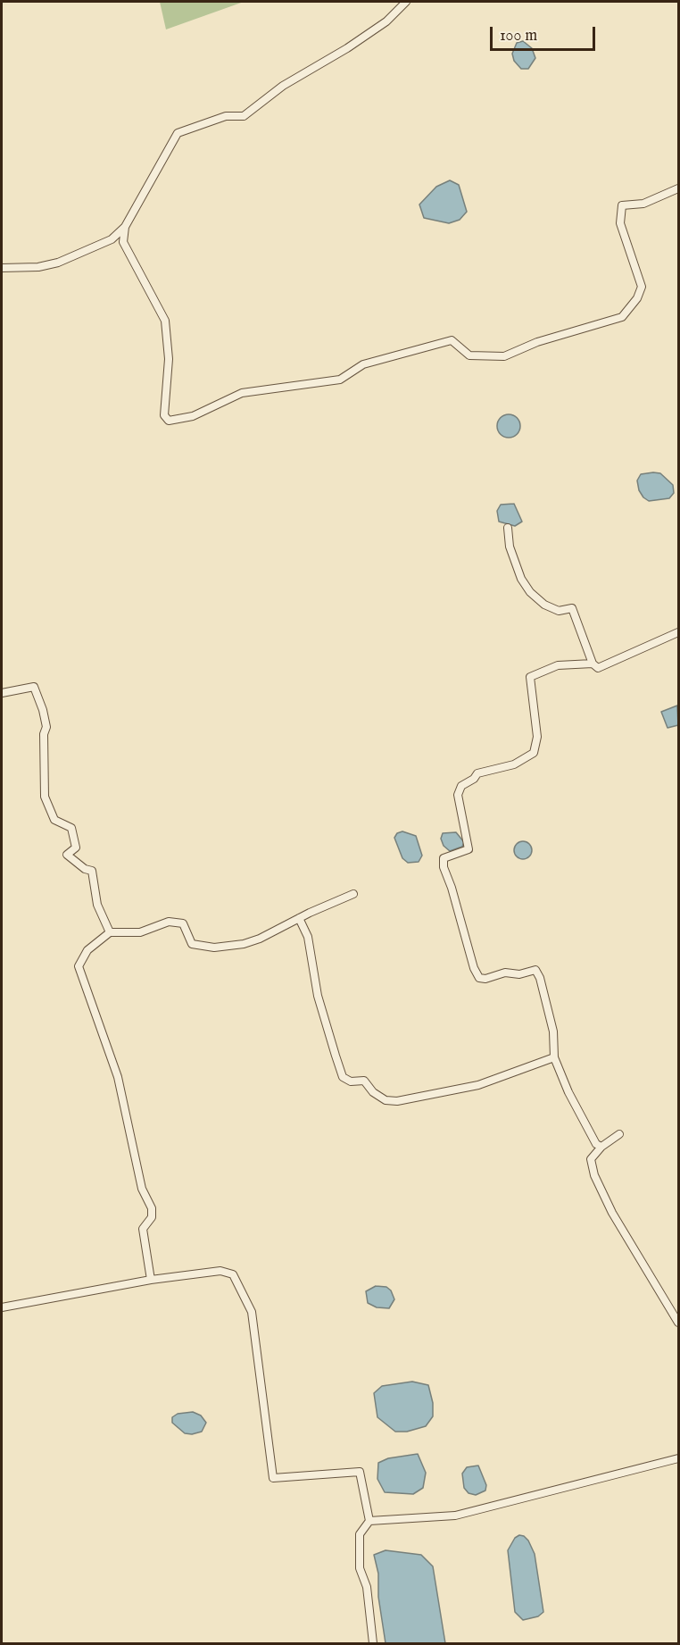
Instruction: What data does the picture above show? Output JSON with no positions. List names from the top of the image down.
{
  "scale_bar": "100 m"
}
